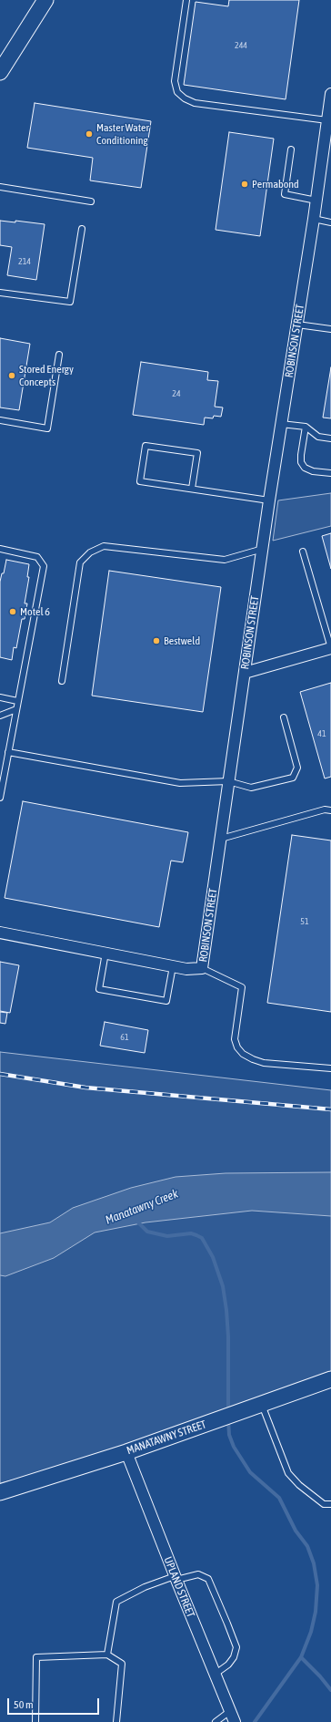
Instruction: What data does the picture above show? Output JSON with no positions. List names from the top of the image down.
{
  "streets": {
    "street": ["ROBINSON STREET", "MANATAWNY STREET", "UPLAND STREET"]
  },
  "crossings": [
    ["MANATAWNY STREET", "UPLAND STREET"]
  ],
  "water": ["Manatawny Creek"],
  "places": [
    "Master Water Conditioning",
    "Permabond",
    "Stored Energy Concepts",
    "Motel 6",
    "Bestweld"
  ],
  "house_numbers": [
    "244",
    "214",
    "24",
    "41",
    "51",
    "61"
  ],
  "scale_bar": "50 m"
}
